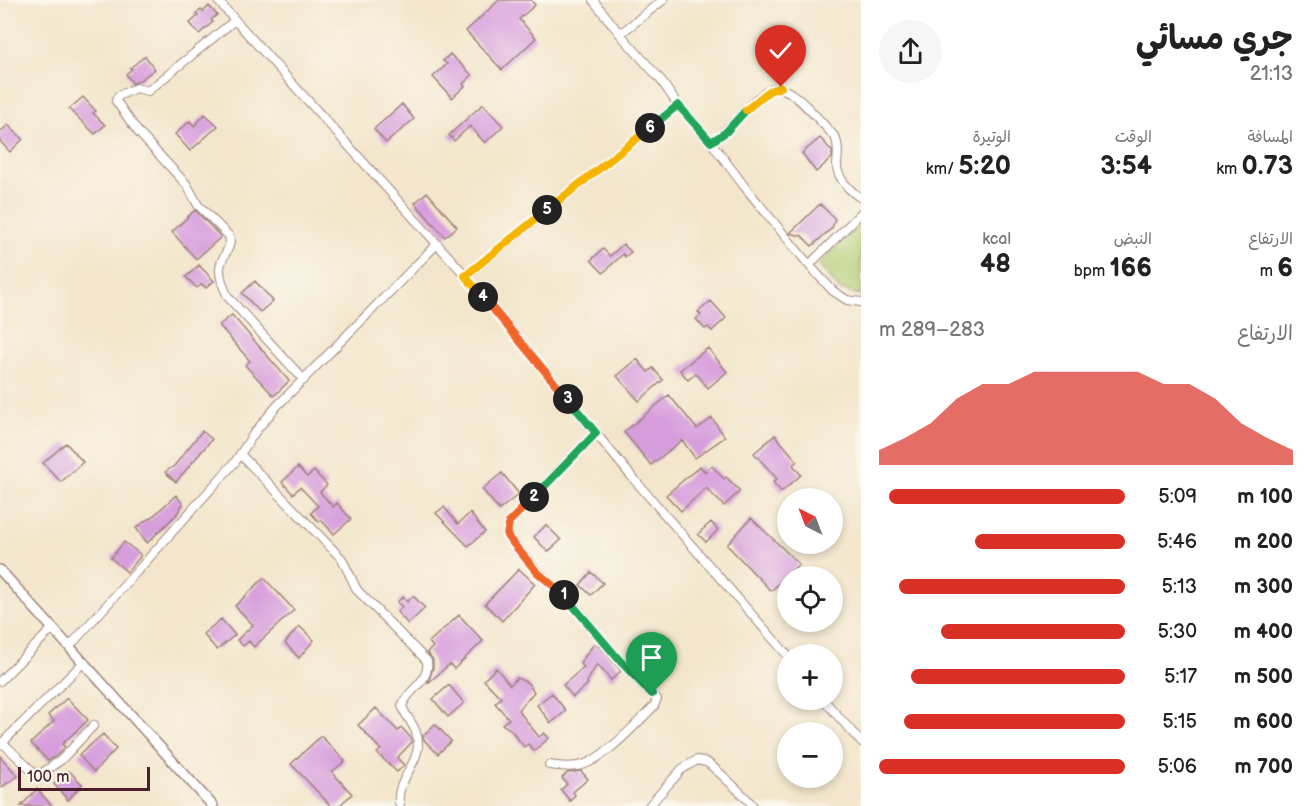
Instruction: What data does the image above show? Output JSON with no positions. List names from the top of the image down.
{
  "scale_bar": "100 m",
  "north": "top left",
  "page": {
    "heading": ["جري مسائي", "21:13"],
    "stats": [
      ["المسافة", "0.73 km"],
      ["الوقت", "3:54"],
      ["الوتيرة", "5:20 /km"],
      ["الارتفاع", "6 m"],
      ["النبض", "166 bpm"],
      ["kcal", "48"]
    ],
    "pins": [
      "6",
      "5",
      "4",
      "3",
      "2",
      "1"
    ],
    "chart": ["الارتفاع", "283–289 m"],
    "list": [
      {
        "name": "100 m",
        "note": "5:09"
      },
      {
        "name": "200 m",
        "note": "5:46"
      },
      {
        "name": "300 m",
        "note": "5:13"
      },
      {
        "name": "400 m",
        "note": "5:30"
      },
      {
        "name": "500 m",
        "note": "5:17"
      },
      {
        "name": "600 m",
        "note": "5:15"
      },
      {
        "name": "700 m",
        "note": "5:06"
      }
    ],
    "map_buttons": ["+", "−"],
    "scale": "100 m"
  }
}
